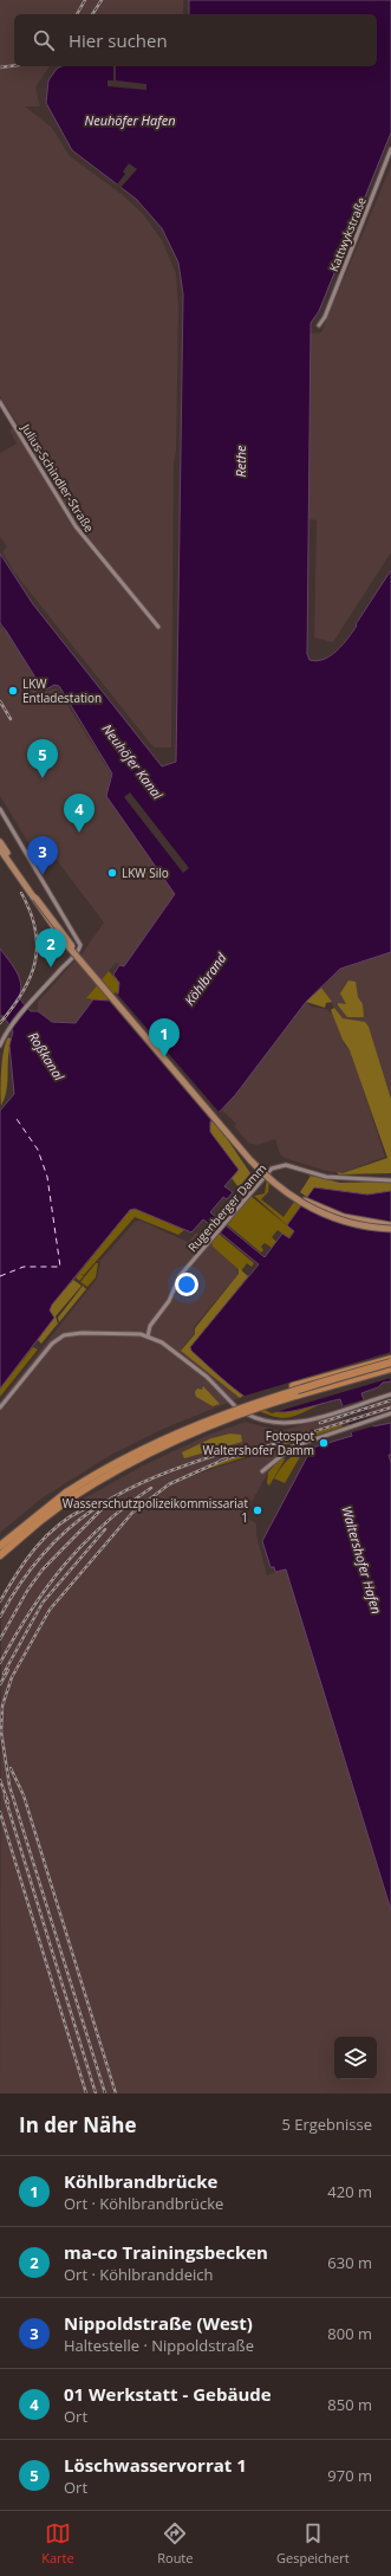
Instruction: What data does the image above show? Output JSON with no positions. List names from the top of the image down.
{
  "streets": {
    "street": ["Kattwykstraße", "Julius-Schindler-Straße", "Rugenberger Damm"]
  },
  "water": [
    "Neuhöfer Hafen",
    "Rethe",
    "Neuhöfer Kanal",
    "Köhlbrand",
    "Roßkanal",
    "Waltershofer Hafen"
  ],
  "places": [
    "LKW Entladestation",
    "LKW Silo",
    "Fotospot Waltershofer Damm",
    "Wasserschutzpolizeikommissariat 1"
  ],
  "page": {
    "search": "Hier suchen",
    "pins": [
      "5",
      "4",
      "3",
      "2",
      "1"
    ],
    "heading": ["In der Nähe", "5 Ergebnisse"],
    "list": [
      {
        "mark": "1",
        "name": "Köhlbrandbrücke",
        "note": "Ort · Köhlbrandbrücke",
        "value": "420 m"
      },
      {
        "mark": "2",
        "name": "ma-co Trainingsbecken",
        "note": "Ort · Köhlbranddeich",
        "value": "630 m"
      },
      {
        "mark": "3",
        "name": "Nippoldstraße (West)",
        "note": "Haltestelle · Nippoldstraße",
        "value": "800 m"
      },
      {
        "mark": "4",
        "name": "01 Werkstatt - Gebäude",
        "note": "Ort",
        "value": "850 m"
      },
      {
        "mark": "5",
        "name": "Löschwasservorrat 1",
        "note": "Ort",
        "value": "970 m"
      }
    ],
    "nav": ["Karte", "Route", "Gespeichert"]
  }
}
